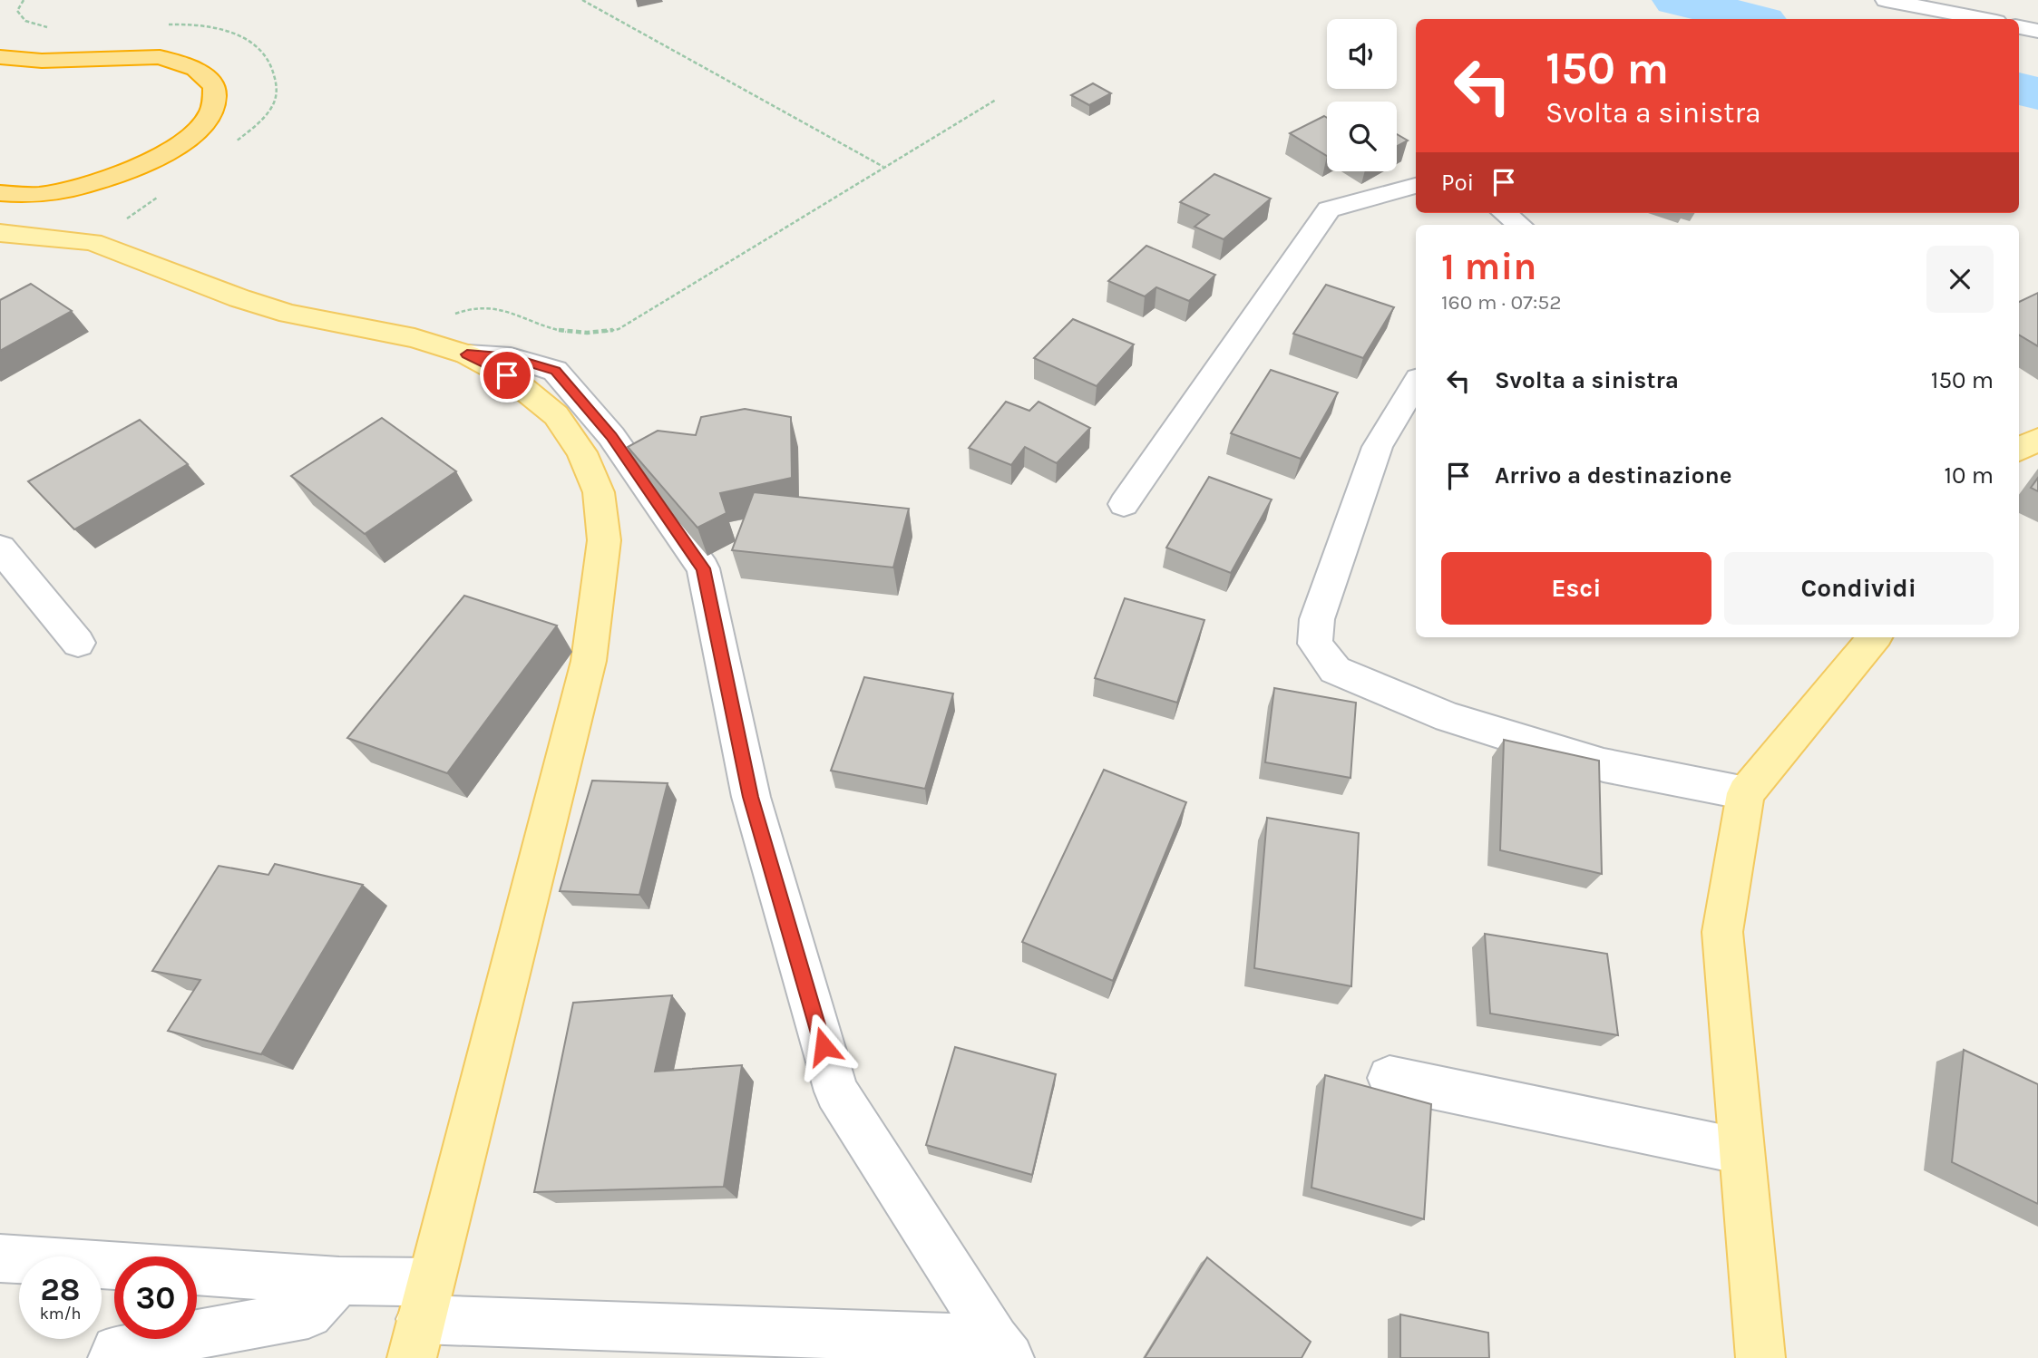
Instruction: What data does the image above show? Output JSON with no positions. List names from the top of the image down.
{
  "page": {
    "turn": ["150 m", "Svolta a sinistra"],
    "then": "Poi",
    "heading": ["1 min", "160 m · 07:52"],
    "list": [
      {
        "name": "Svolta a sinistra",
        "value": "150 m"
      },
      {
        "name": "Arrivo a destinazione",
        "value": "10 m"
      }
    ],
    "buttons": ["Esci", "Condividi"],
    "speed": "28 km/h",
    "limit": "30"
  }
}
